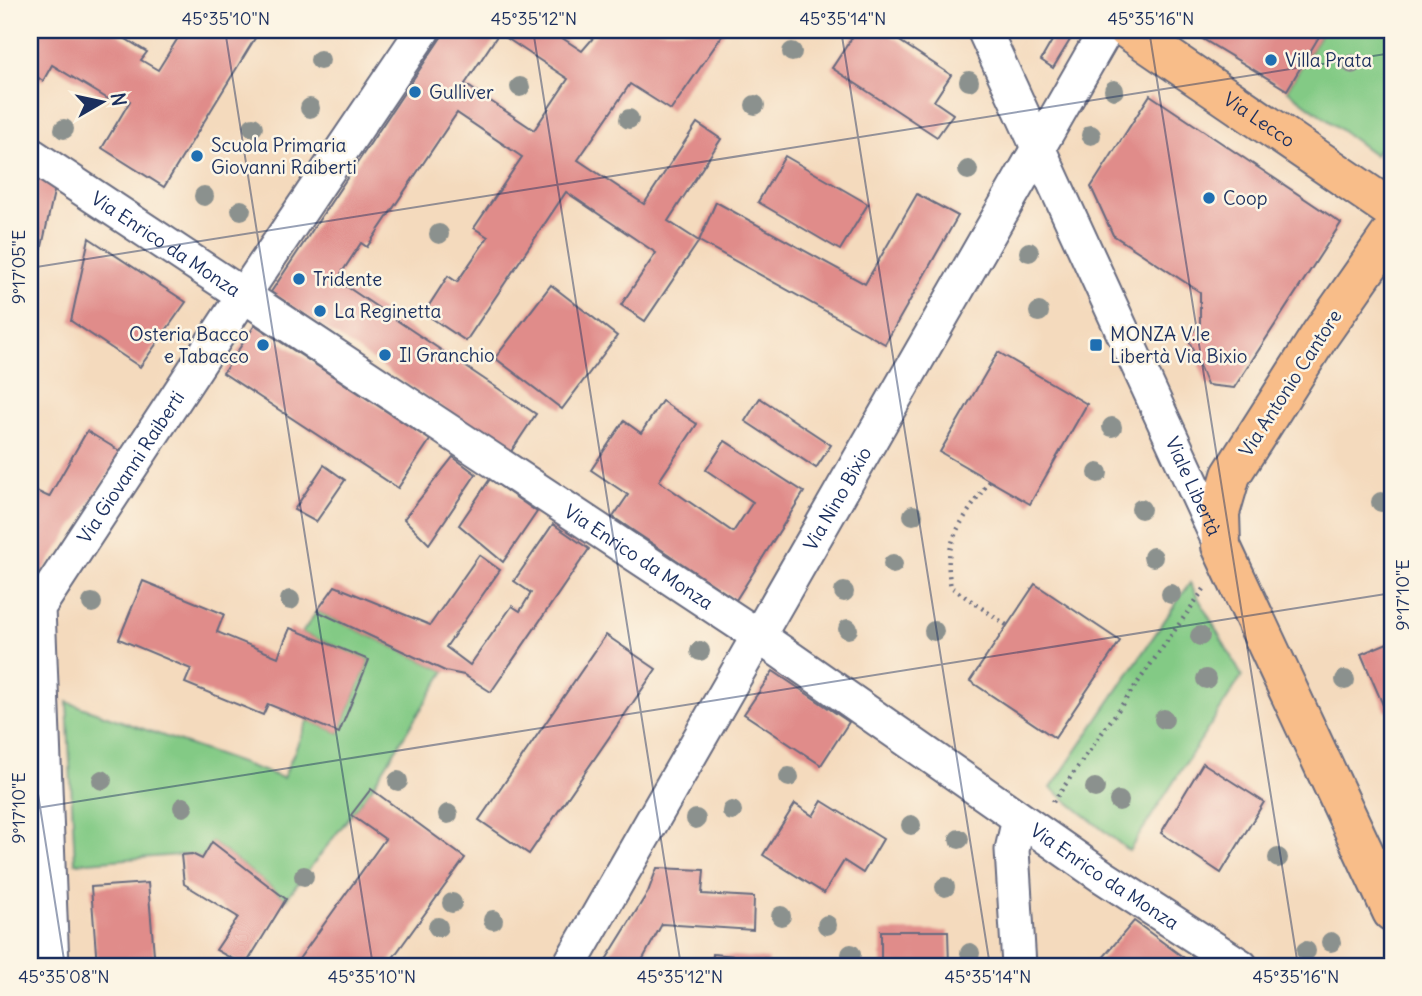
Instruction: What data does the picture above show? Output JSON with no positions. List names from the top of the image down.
{
  "streets": {
    "main road": ["Via Lecco", "Via Antonio Cantore", "Viale Libertà"],
    "street": ["Via Enrico da Monza", "Via Giovanni Raiberti", "Via Nino Bixio"]
  },
  "crossings": [
    ["Via Enrico da Monza", "Via Giovanni Raiberti"],
    ["Via Enrico da Monza", "Via Nino Bixio"],
    ["Via Antonio Cantore", "Viale Libertà"],
    ["Viale Libertà", "Via Nino Bixio"]
  ],
  "places": {
    "other": [
      "Villa Prata",
      "Gulliver",
      "Scuola Primaria Giovanni Raiberti",
      "Coop",
      "Tridente",
      "La Reginetta",
      "Osteria Bacco e Tabacco",
      "Il Granchio"
    ],
    "transit": ["MONZA V.le Libertà Via Bixio"]
  },
  "north": "right",
  "coordinates": [
    "45°35'10\"N",
    "45°35'12\"N",
    "45°35'14\"N",
    "45°35'16\"N",
    "9°17'05\"E",
    "9°17'10\"E",
    "45°35'08\"N"
  ]
}
